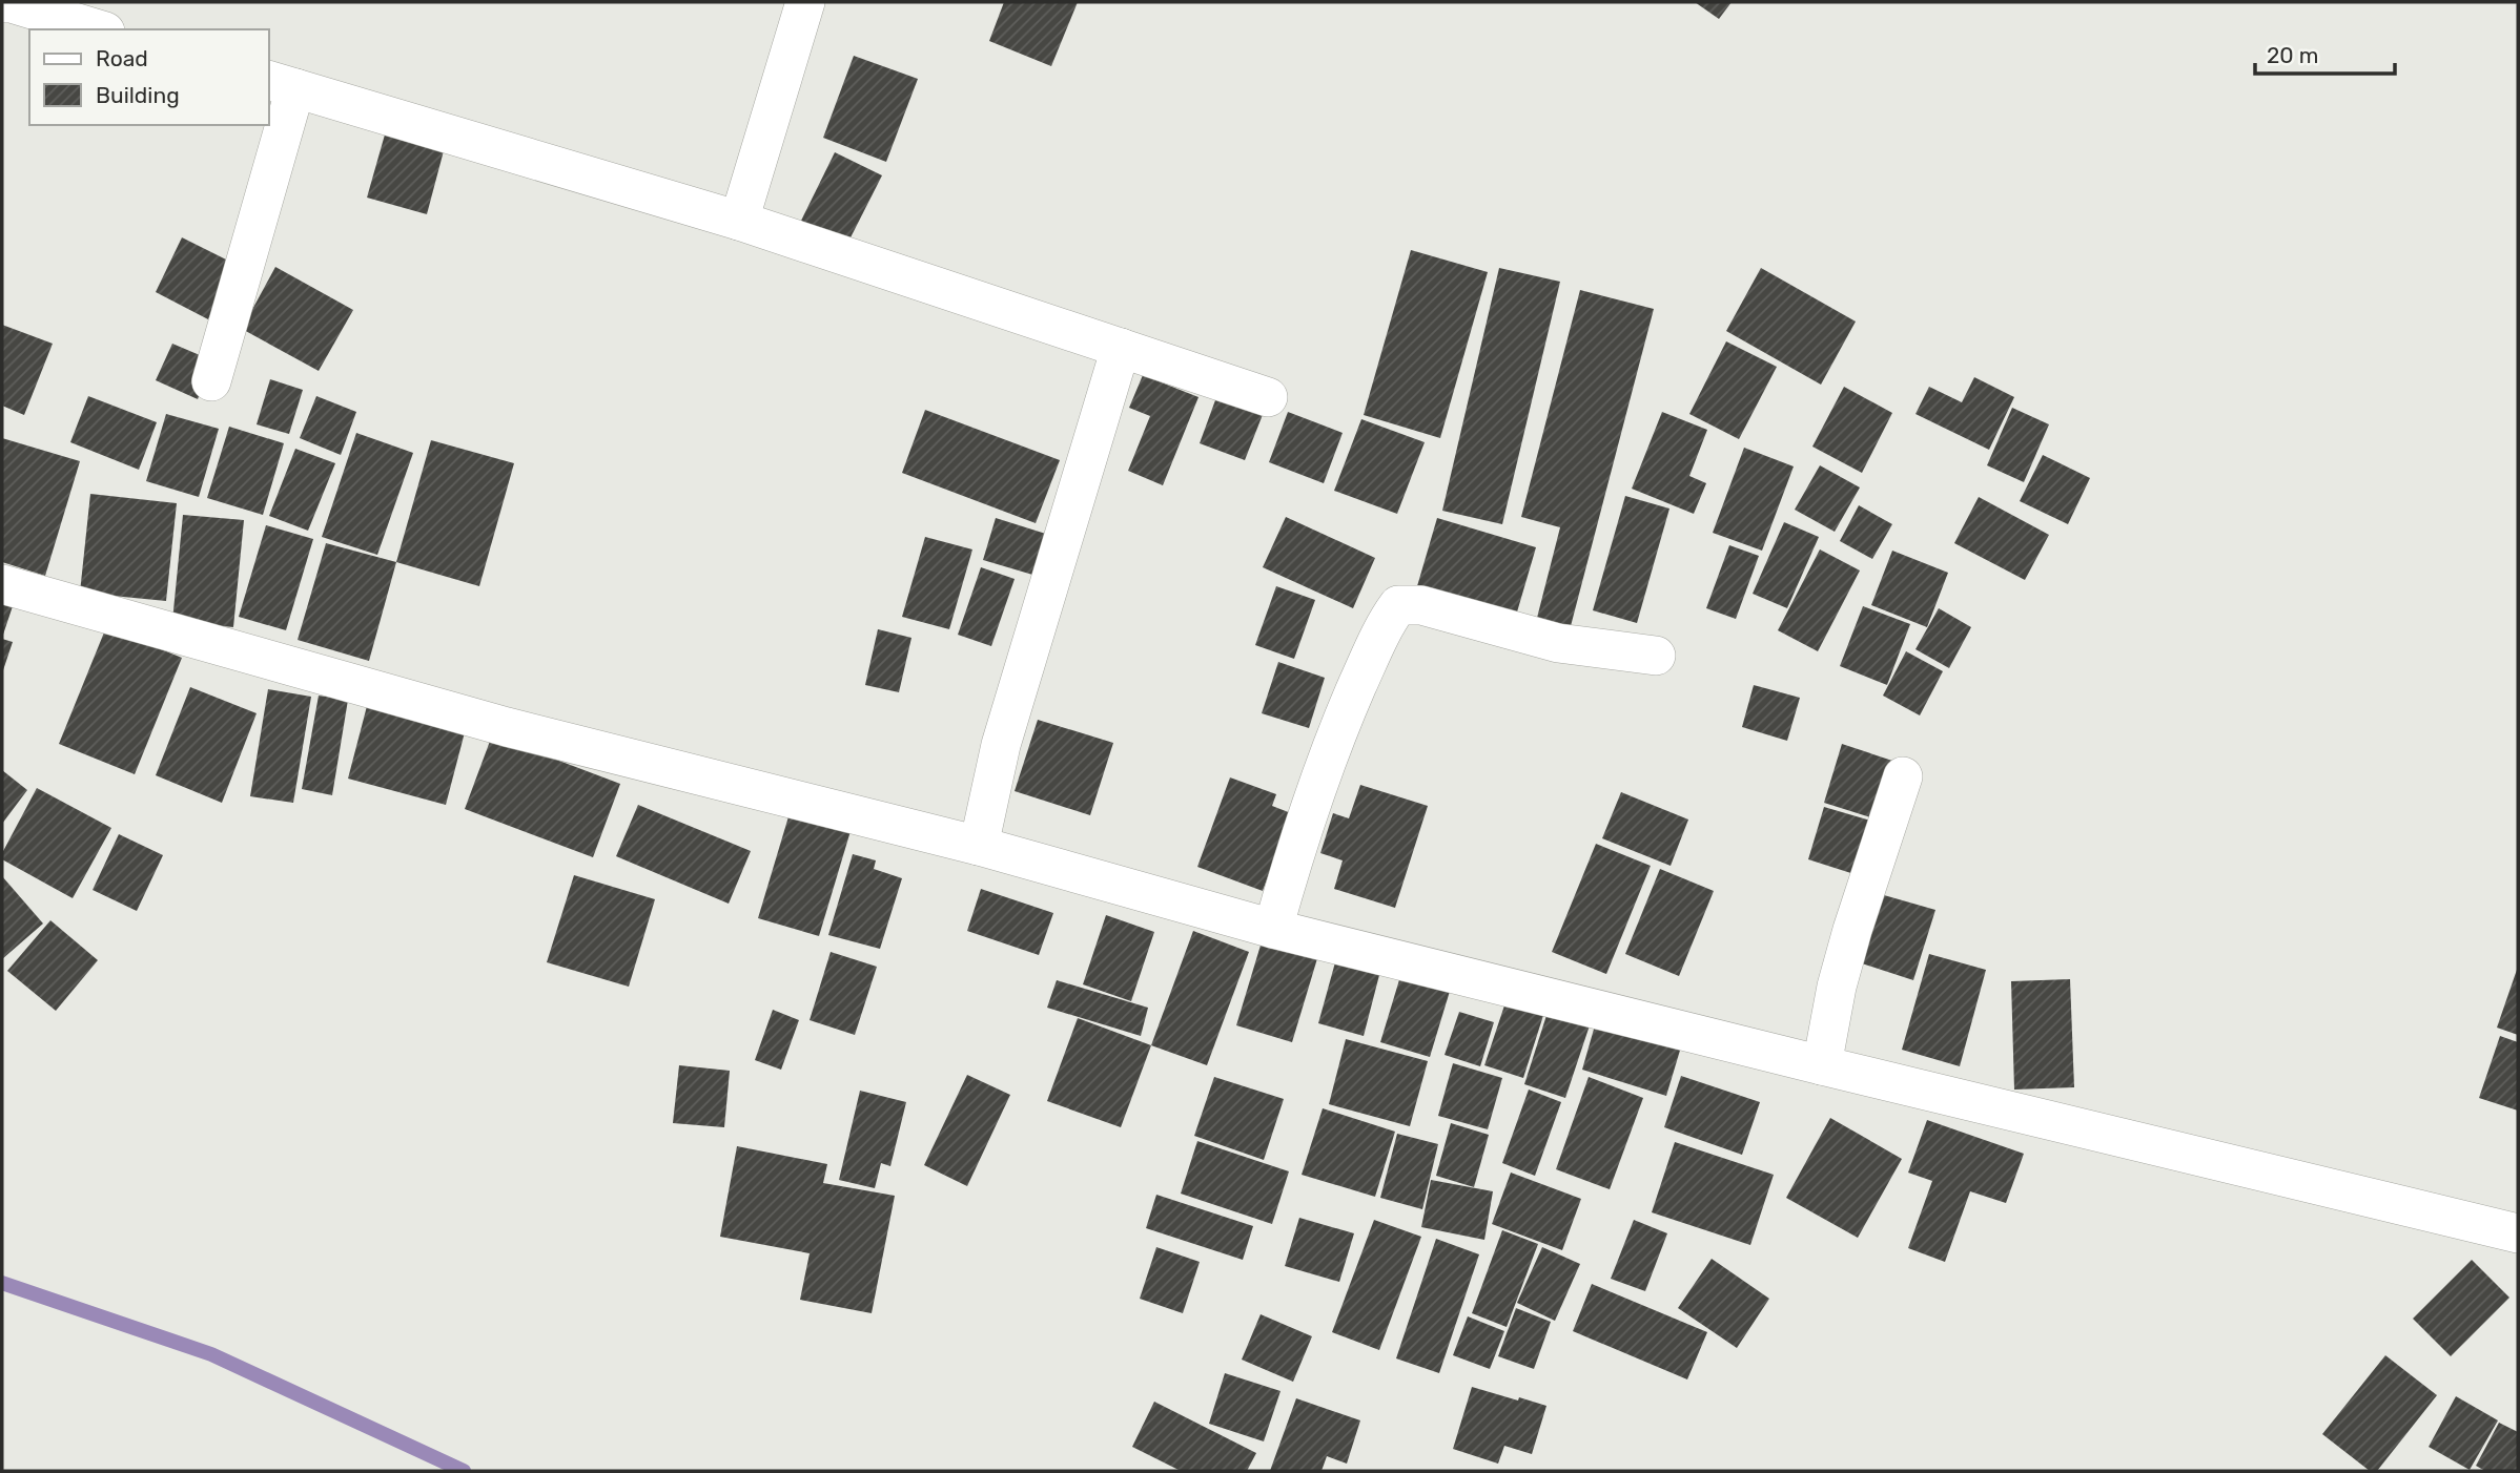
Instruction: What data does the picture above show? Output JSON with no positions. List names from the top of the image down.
{
  "legend": ["Road", "Building"],
  "scale_bar": "20 m"
}
